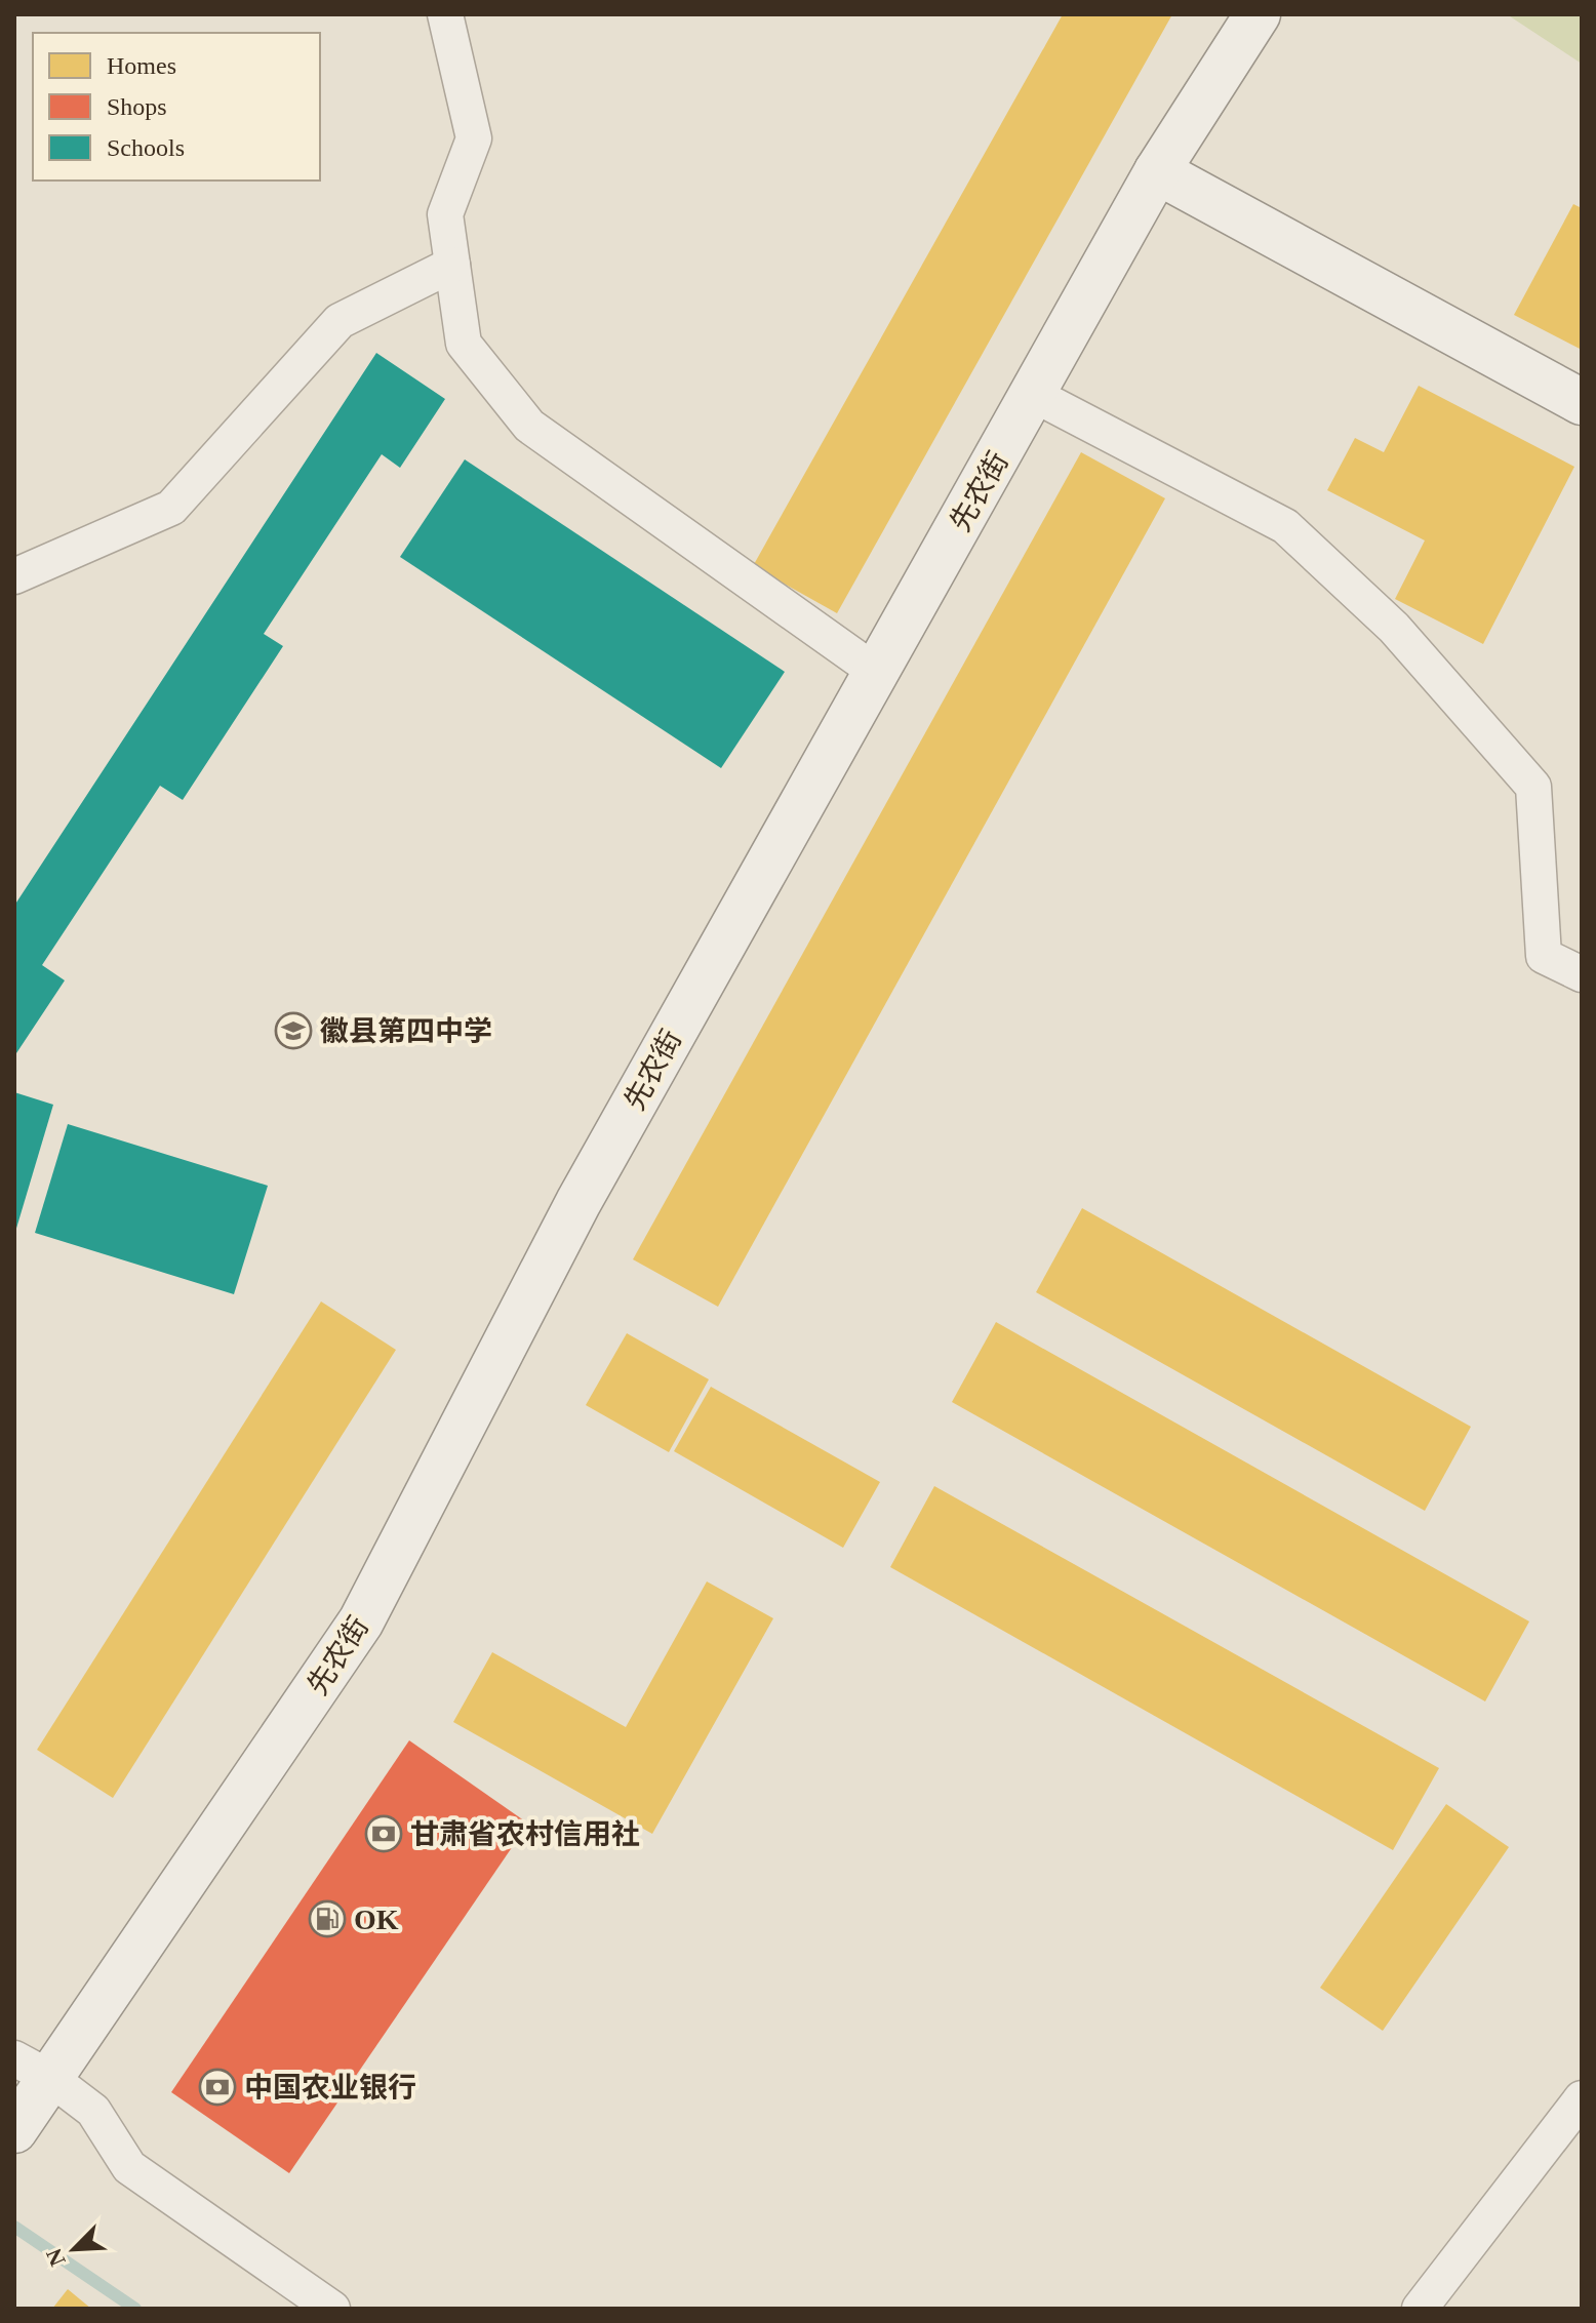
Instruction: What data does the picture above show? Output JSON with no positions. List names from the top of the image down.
{
  "streets": {
    "main road": ["先农街"]
  },
  "places": {
    "school or university": ["徽县第四中学"],
    "bank": ["甘肃省农村信用社", "中国农业银行"],
    "fuel station": ["OK"]
  },
  "legend": ["Homes", "Shops", "Schools"],
  "north": "bottom left"
}
